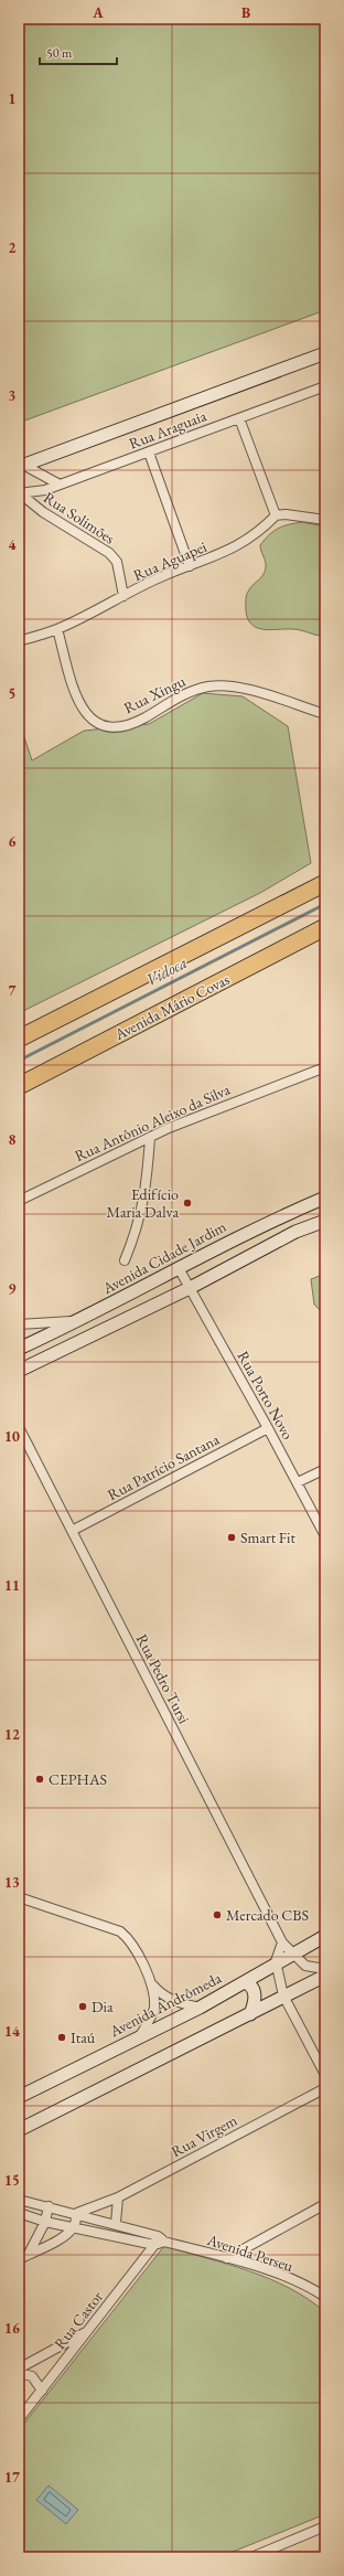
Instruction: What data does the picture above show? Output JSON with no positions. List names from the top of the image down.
{
  "streets": {
    "highway": ["Avenida Mário Covas"],
    "main road": ["Avenida Cidade Jardim", "Avenida Andrômeda"],
    "street": [
      "Rua Araguaia",
      "Rua Solimões",
      "Rua Aguapei",
      "Rua Xingu",
      "Rua Antônio Aleixo da Silva",
      "Rua Porto Novo",
      "Rua Patrício Santana",
      "Rua Pedro Tursi",
      "Rua Virgem",
      "Avenida Perseu",
      "Rua Castor"
    ]
  },
  "crossings": [
    ["Rua Araguaia", "Rua Solimões"],
    ["Rua Solimões", "Rua Aguapei"],
    ["Rua Aguapei", "Rua Xingu"],
    ["Avenida Cidade Jardim", "Rua Porto Novo"],
    ["Rua Porto Novo", "Rua Patrício Santana"],
    ["Rua Patrício Santana", "Rua Pedro Tursi"],
    ["Rua Pedro Tursi", "Avenida Andrômeda"],
    ["Rua Virgem", "Avenida Perseu"],
    ["Avenida Perseu", "Rua Castor"]
  ],
  "water": ["Vidoca"],
  "places": [
    "Edifício Maria Dalva",
    "Smart Fit",
    "CEPHAS",
    "Mercado CBS",
    "Dia",
    "Itaú"
  ],
  "scale_bar": "50 m",
  "grid": {
    "columns": ["A", "B"],
    "rows": [
      "1",
      "2",
      "3",
      "4",
      "5",
      "6",
      "7",
      "8",
      "9",
      "10",
      "11",
      "12",
      "13",
      "14",
      "15",
      "16",
      "17"
    ]
  }
}
